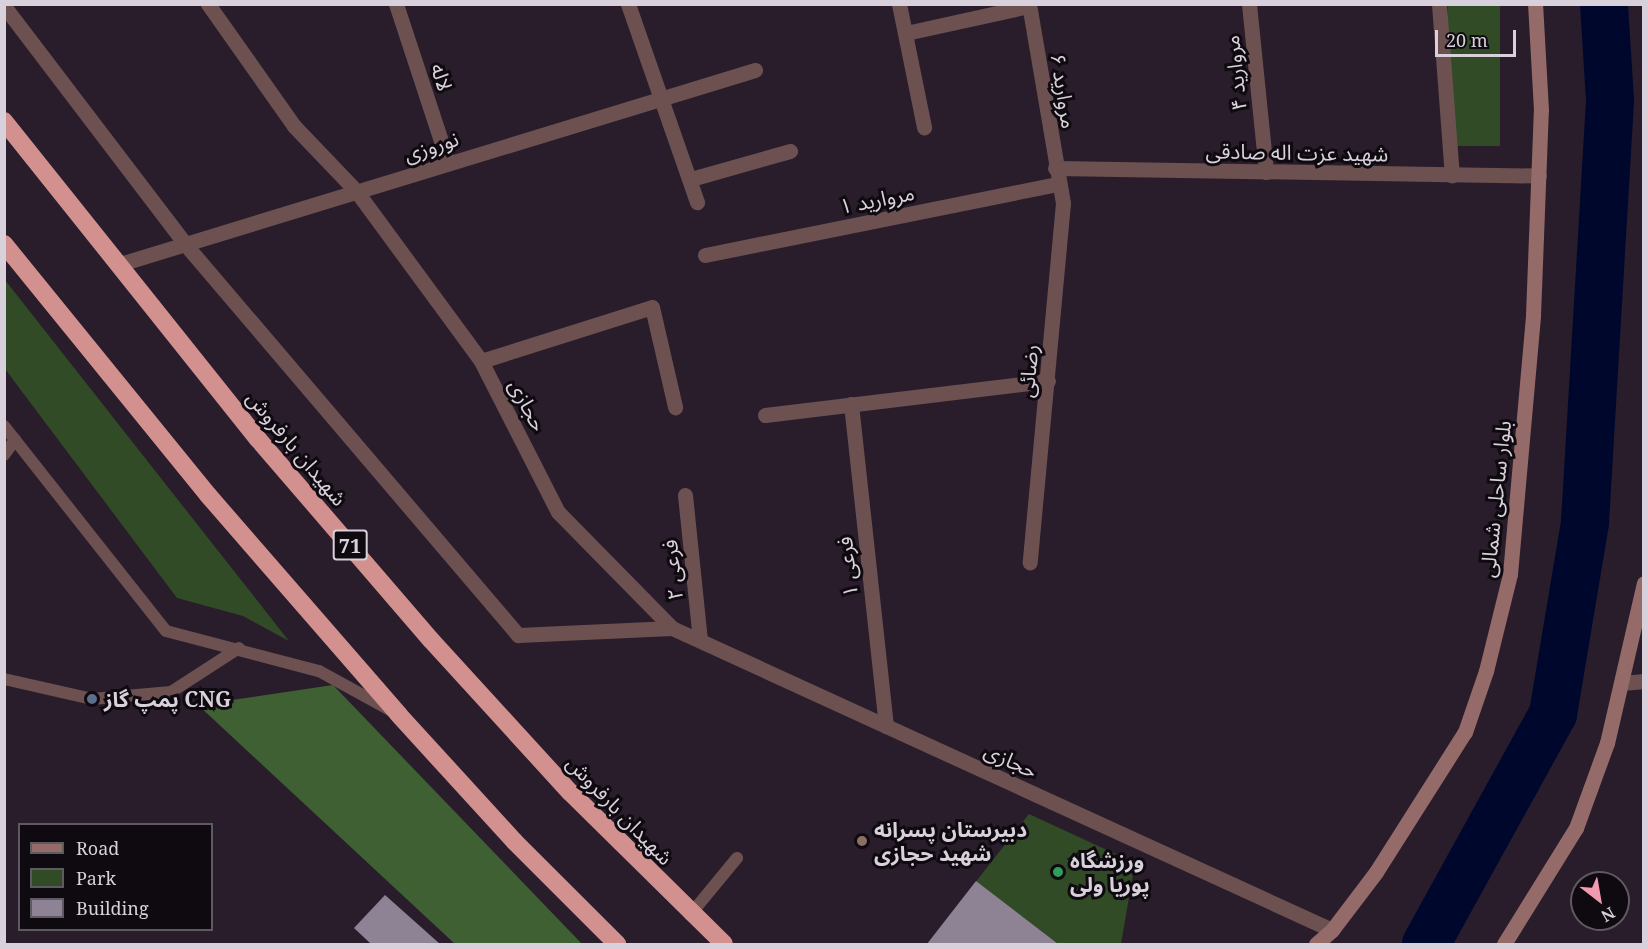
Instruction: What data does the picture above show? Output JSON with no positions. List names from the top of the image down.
{
  "streets": {
    "highway": ["شهیدان بارفروش", "71"],
    "main road": ["بلوار ساحلی شمالی"],
    "street": [
      "مروارید ۴",
      "لاله",
      "مروارید ۶",
      "نوروزی",
      "شهید عزت اله صادقی",
      "مروارید ۱",
      "رضائی",
      "حجازی",
      "فرعی ۱",
      "فرعی ۲"
    ]
  },
  "crossings": [
    ["مروارید ۴", "شهید عزت اله صادقی"],
    ["لاله", "نوروزی"],
    ["مروارید ۶", "شهید عزت اله صادقی"],
    ["مروارید ۶", "مروارید ۱"],
    ["مروارید ۶", "رضائی"],
    ["نوروزی", "حجازی"],
    ["نوروزی", "شهیدان بارفروش"],
    ["شهید عزت اله صادقی", "بلوار ساحلی شمالی"],
    ["مروارید ۱", "رضائی"],
    ["حجازی", "بلوار ساحلی شمالی"],
    ["حجازی", "فرعی ۱"],
    ["حجازی", "فرعی ۲"]
  ],
  "places": ["پمپ گاز CNG", "دبیرستان پسرانه شهید حجازی", "ورزشگاه پوریا ولی"],
  "legend": ["Road", "Park", "Building"],
  "scale_bar": "20 m",
  "north": "bottom right"
}
